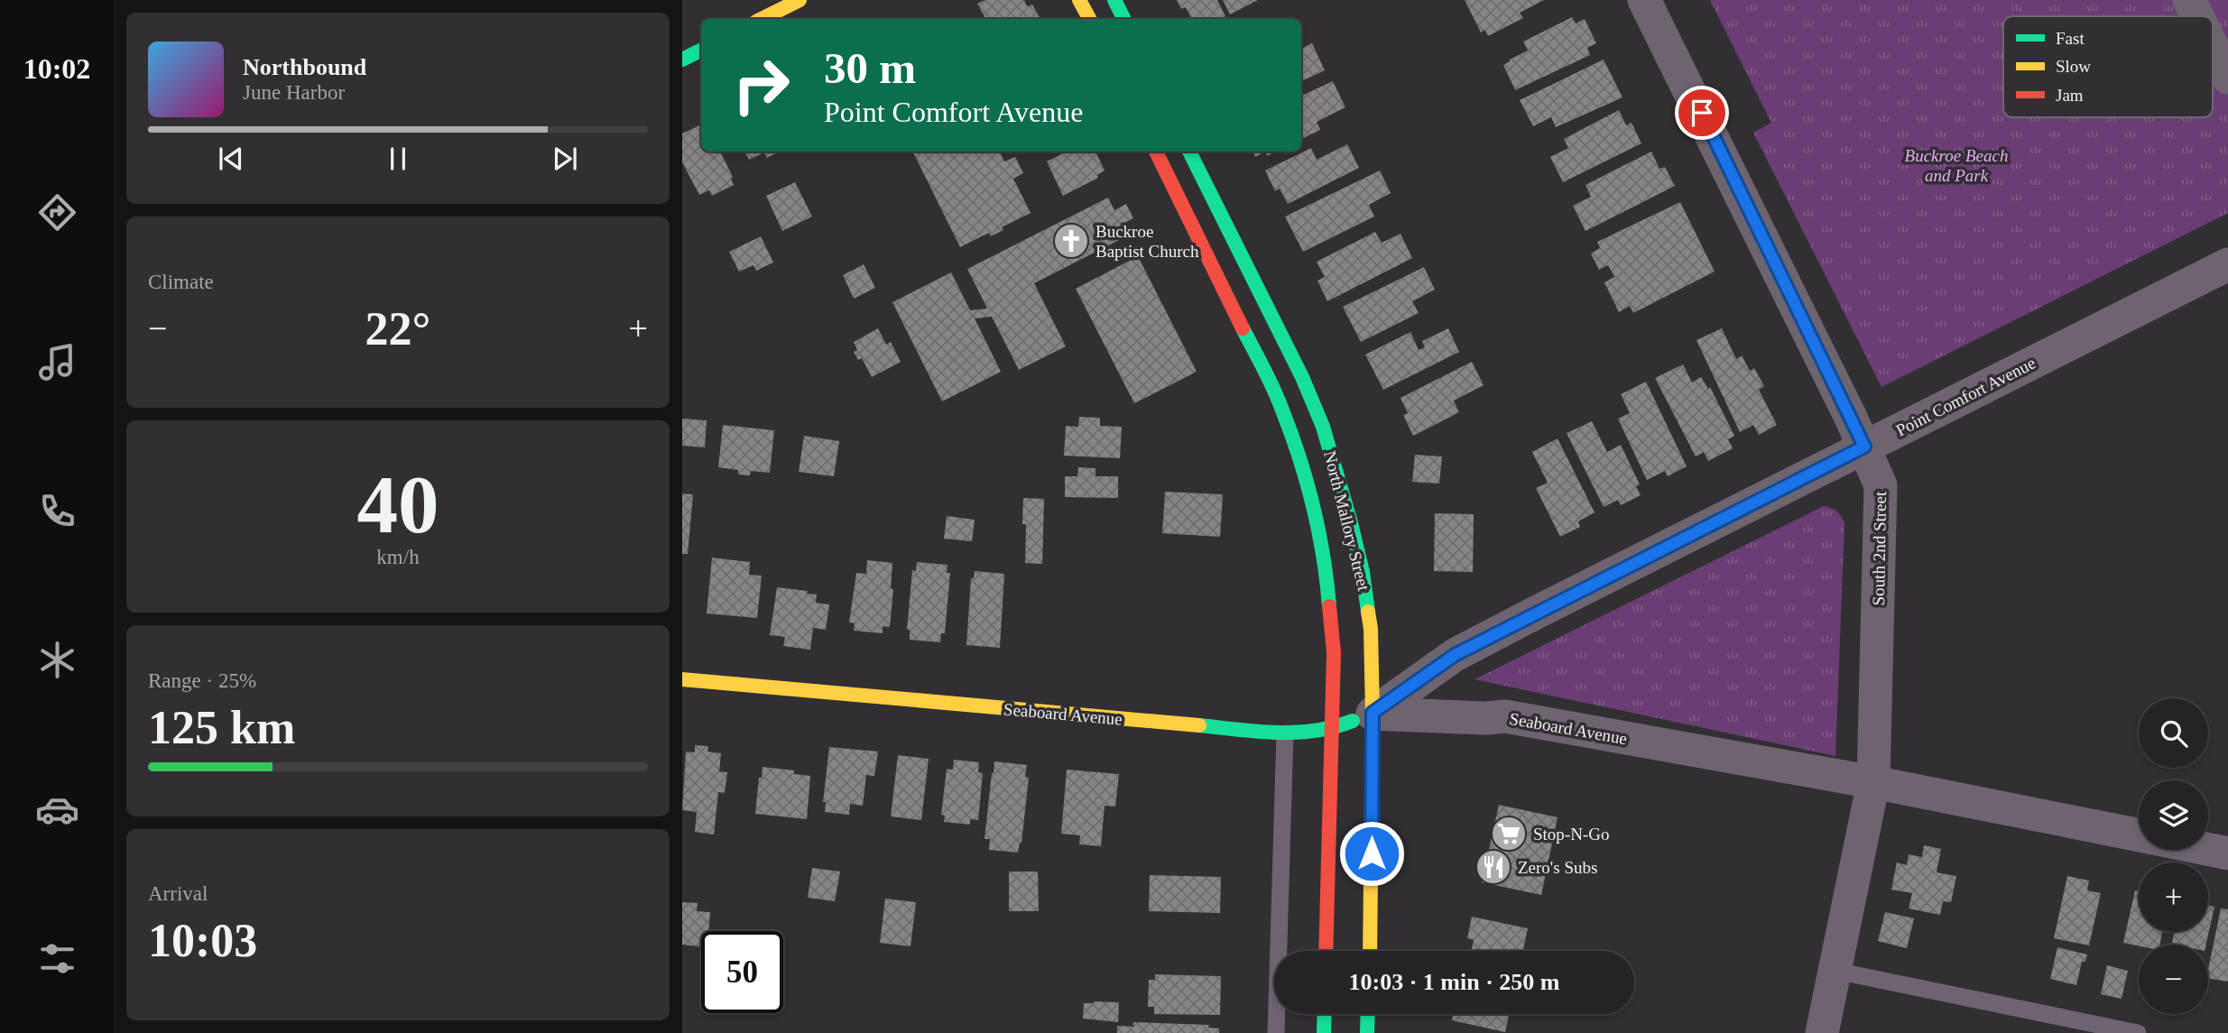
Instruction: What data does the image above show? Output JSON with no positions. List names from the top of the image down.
{
  "streets": {
    "main road": ["North Mallory Street", "Seaboard Avenue"],
    "street": ["Point Comfort Avenue", "South 2nd Street"]
  },
  "crossings": [
    ["Point Comfort Avenue", "North Mallory Street"],
    ["Point Comfort Avenue", "South 2nd Street"],
    ["Point Comfort Avenue", "Seaboard Avenue"],
    ["North Mallory Street", "Seaboard Avenue"],
    ["South 2nd Street", "Seaboard Avenue"]
  ],
  "parks": ["Buckroe Beach and Park"],
  "places": {
    "church": ["Buckroe Baptist Church"],
    "supermarket": ["Stop-N-Go"],
    "restaurant": ["Zero's Subs"]
  },
  "legend": ["Fast", "Slow", "Jam"],
  "page": {
    "tabs": "10:02",
    "turn": ["30 m", "Point Comfort Avenue"],
    "song": ["Northbound", "June Harbor"],
    "tile": [
      "Climate",
      ["40", "km/h"],
      ["Range · 25%", "125 km"],
      ["Arrival", "10:03"]
    ],
    "heat": ["−", "22°", "+"],
    "map_buttons": ["+", "−"],
    "limit": "50",
    "trip": "10:03 · 1 min · 250 m"
  }
}
